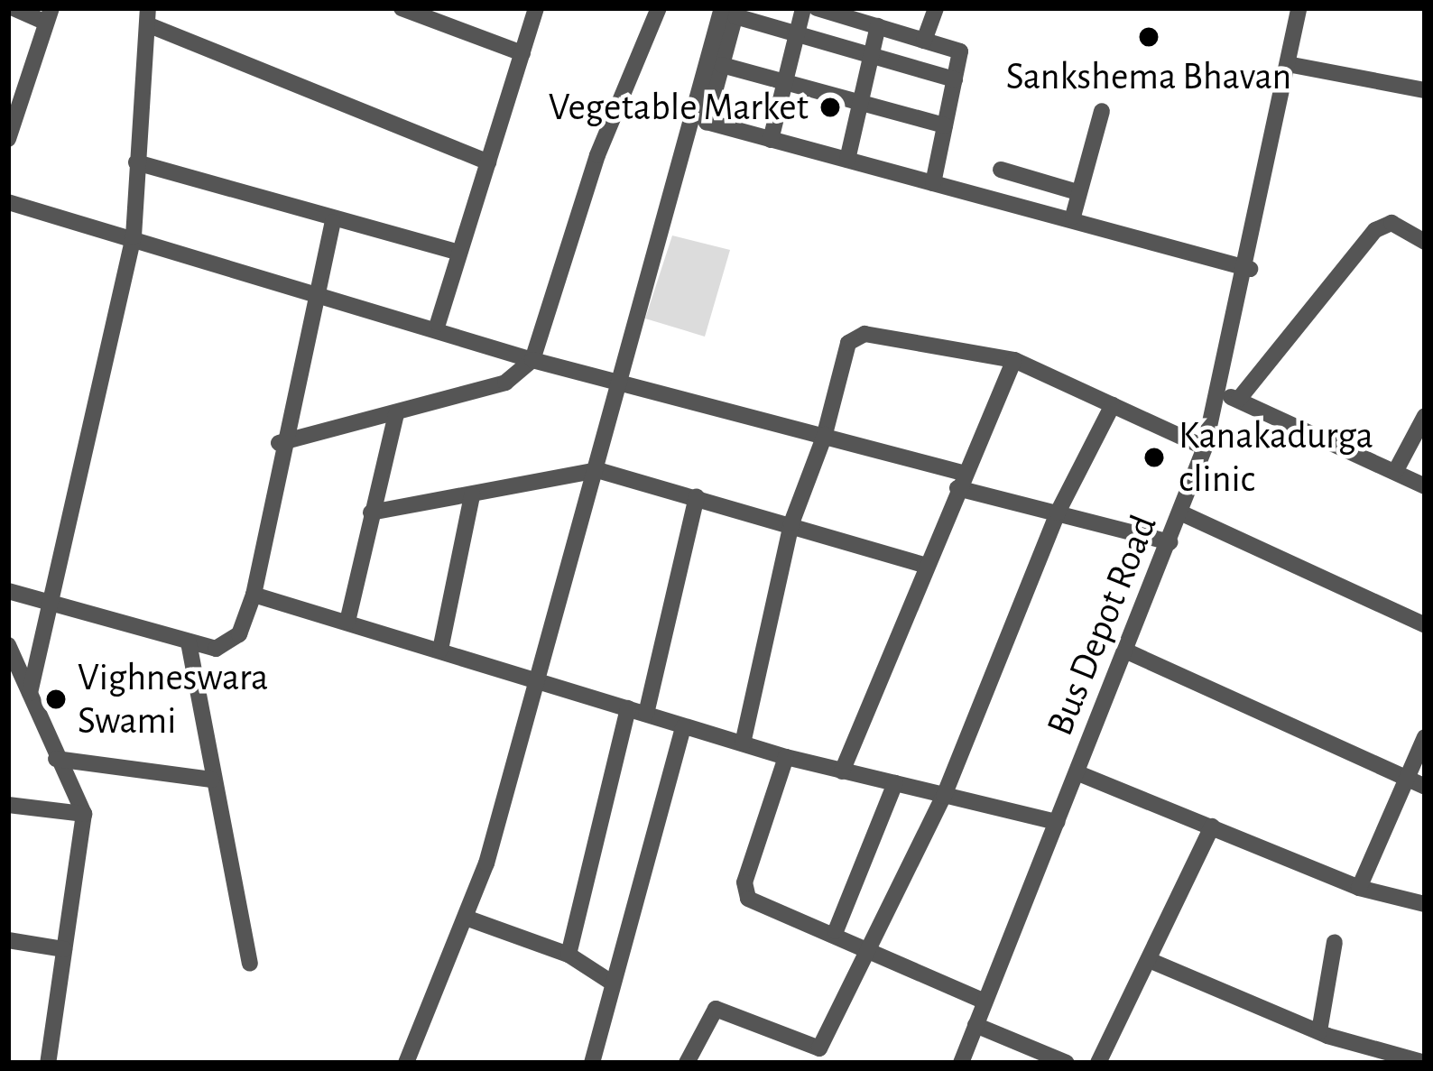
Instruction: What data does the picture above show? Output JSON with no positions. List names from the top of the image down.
{
  "streets": {
    "street": ["Bus Depot Road"]
  },
  "places": [
    "Sankshema Bhavan",
    "Vegetable Market",
    "Kanakadurga clinic",
    "Vighneswara Swami"
  ]
}
